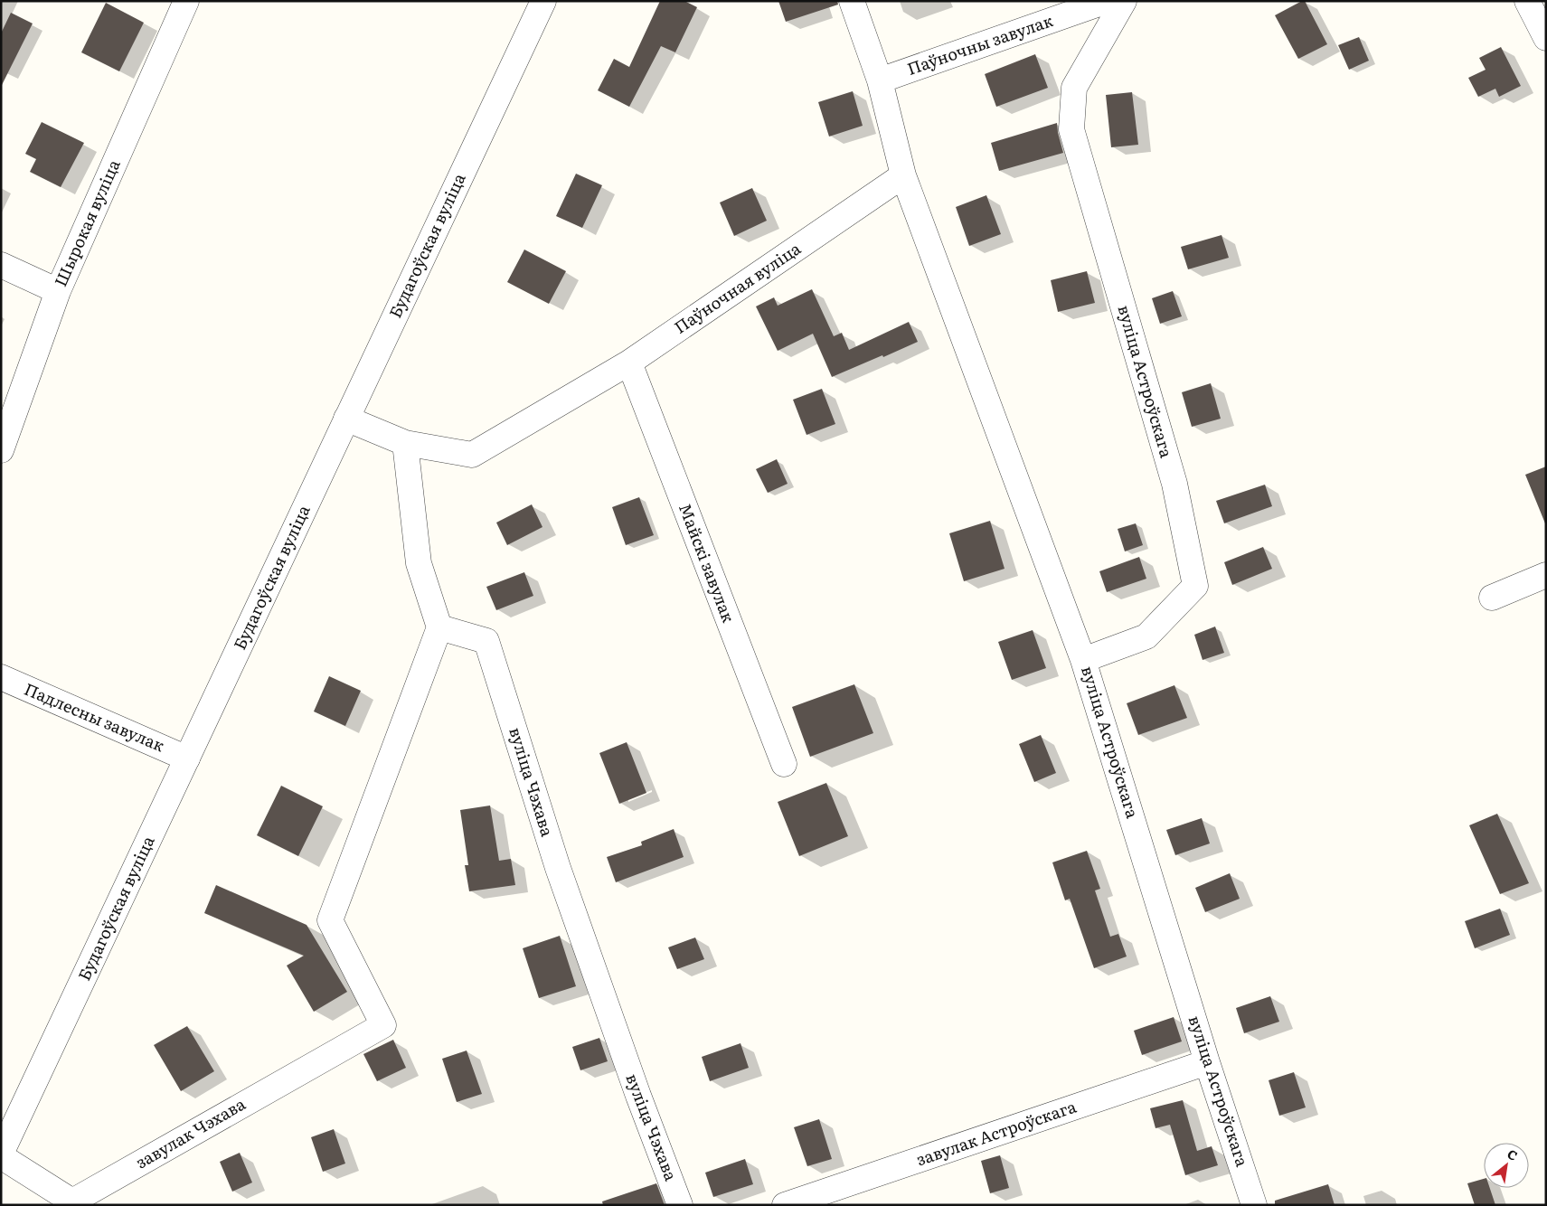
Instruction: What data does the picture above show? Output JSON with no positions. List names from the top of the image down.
{
  "streets": {
    "street": [
      "Паўночны завулак",
      "Шырокая вуліца",
      "Будагоўская вуліца",
      "Паўночная вуліца",
      "вуліца Астроўскага",
      "Майскі завулак",
      "Падлесны завулак",
      "вуліца Чэхава",
      "завулак Чэхава",
      "завулак Астроўскага"
    ]
  },
  "crossings": [
    ["Будагоўская вуліца", "Падлесны завулак"],
    ["Будагоўская вуліца", "завулак Чэхава"],
    ["Паўночная вуліца", "Майскі завулак"],
    ["вуліца Астроўскага", "завулак Астроўскага"],
    ["вуліца Чэхава", "завулак Чэхава"]
  ],
  "north": "top right"
}
